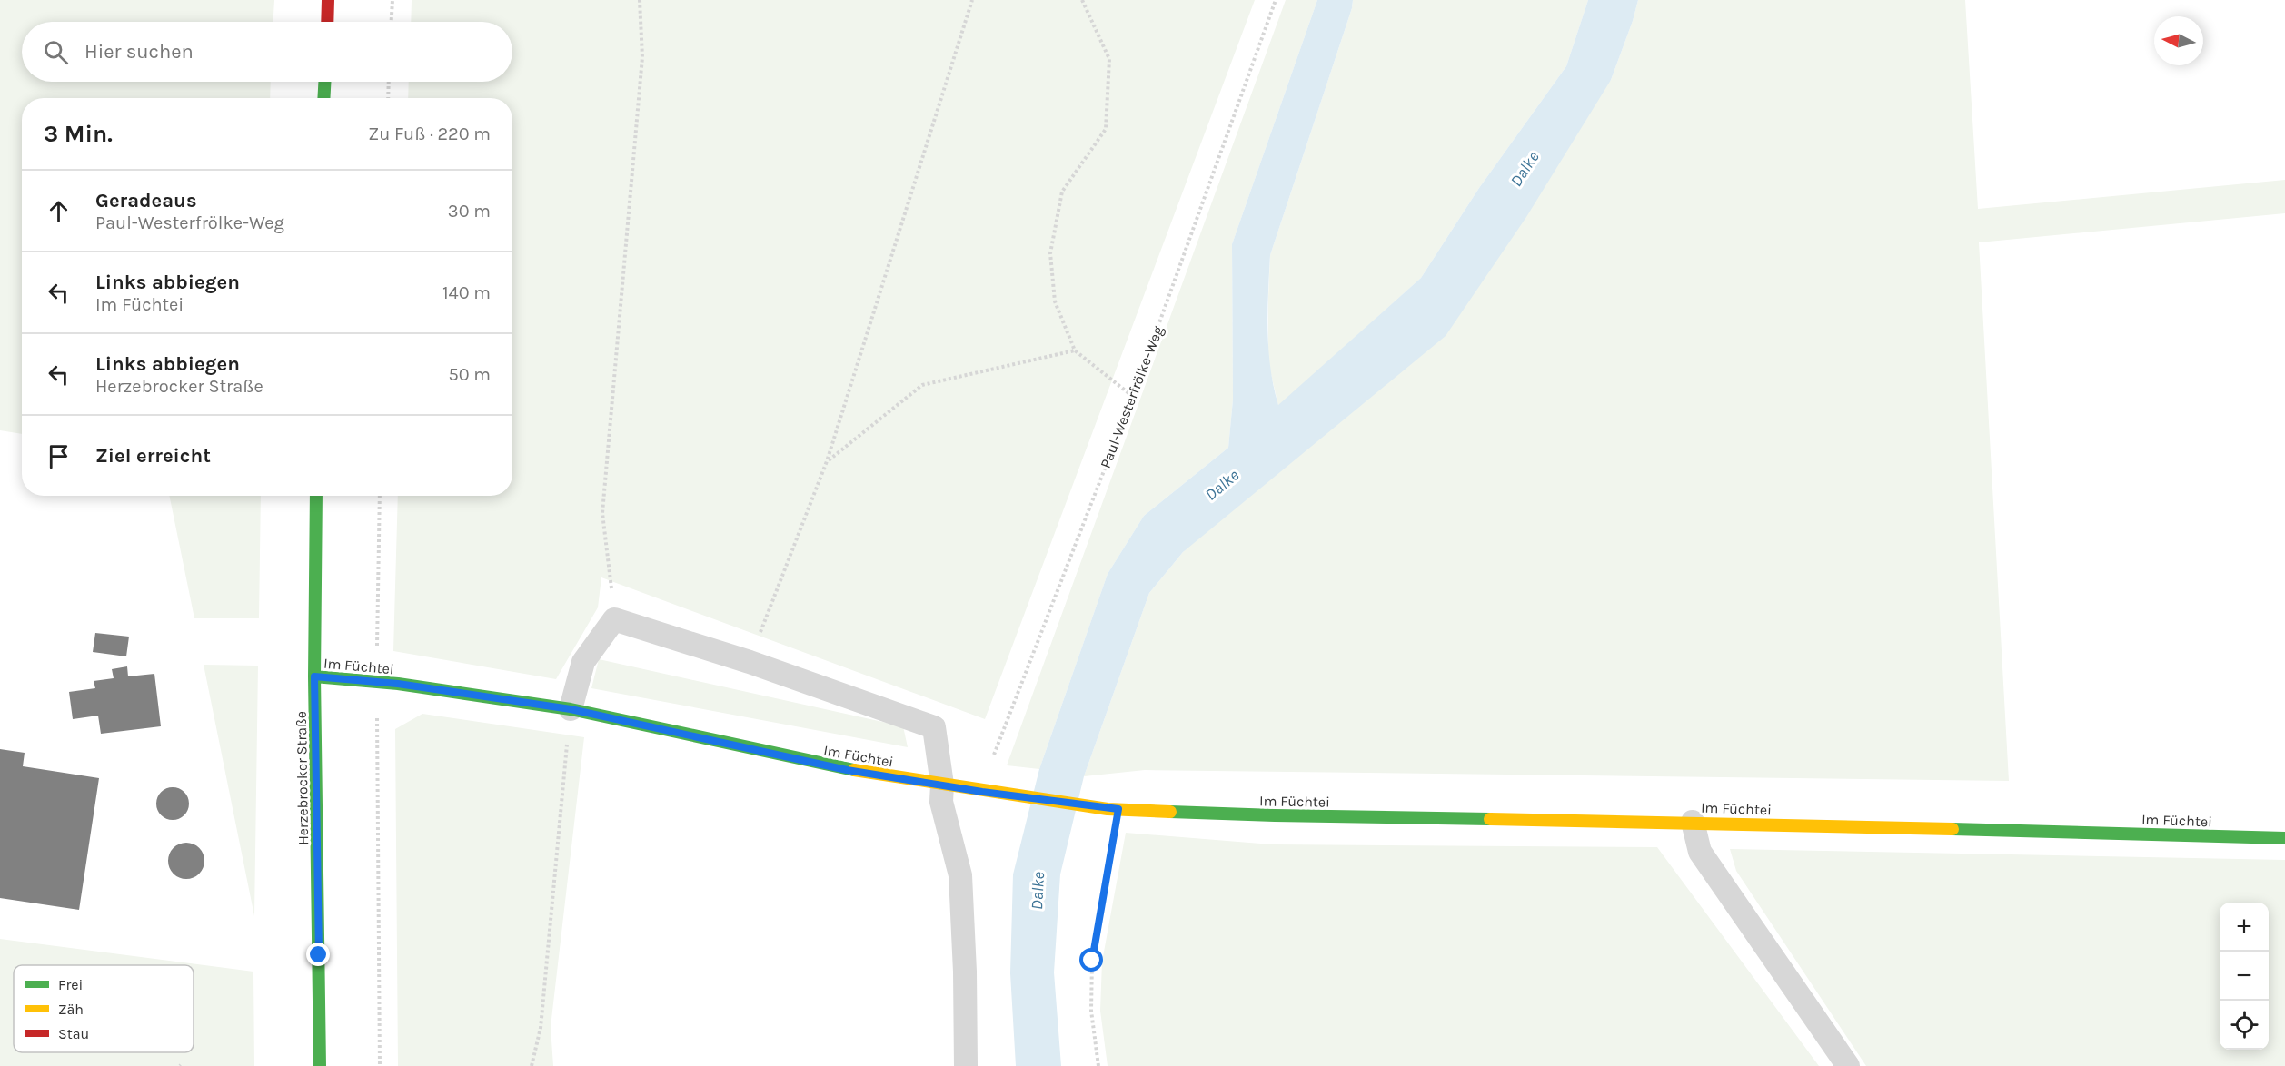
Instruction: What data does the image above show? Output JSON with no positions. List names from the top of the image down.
{
  "streets": {
    "street": ["Im Füchtei", "Herzebrocker Straße"],
    "path": ["Paul-Westerfrölke-Weg"]
  },
  "crossings": [
    ["Paul-Westerfrölke-Weg", "Im Füchtei"],
    ["Im Füchtei", "Herzebrocker Straße"]
  ],
  "water": ["Dalke"],
  "legend": ["Frei", "Zäh", "Stau"],
  "north": "left",
  "page": {
    "search": "Hier suchen",
    "heading": ["3 Min.", "Zu Fuß · 220 m"],
    "list": [
      ["Geradeaus", "Paul-Westerfrölke-Weg", "30 m"],
      ["Links abbiegen", "Im Füchtei", "140 m"],
      ["Links abbiegen", "Herzebrocker Straße", "50 m"],
      "Ziel erreicht"
    ],
    "map_buttons": ["+", "−"]
  }
}
